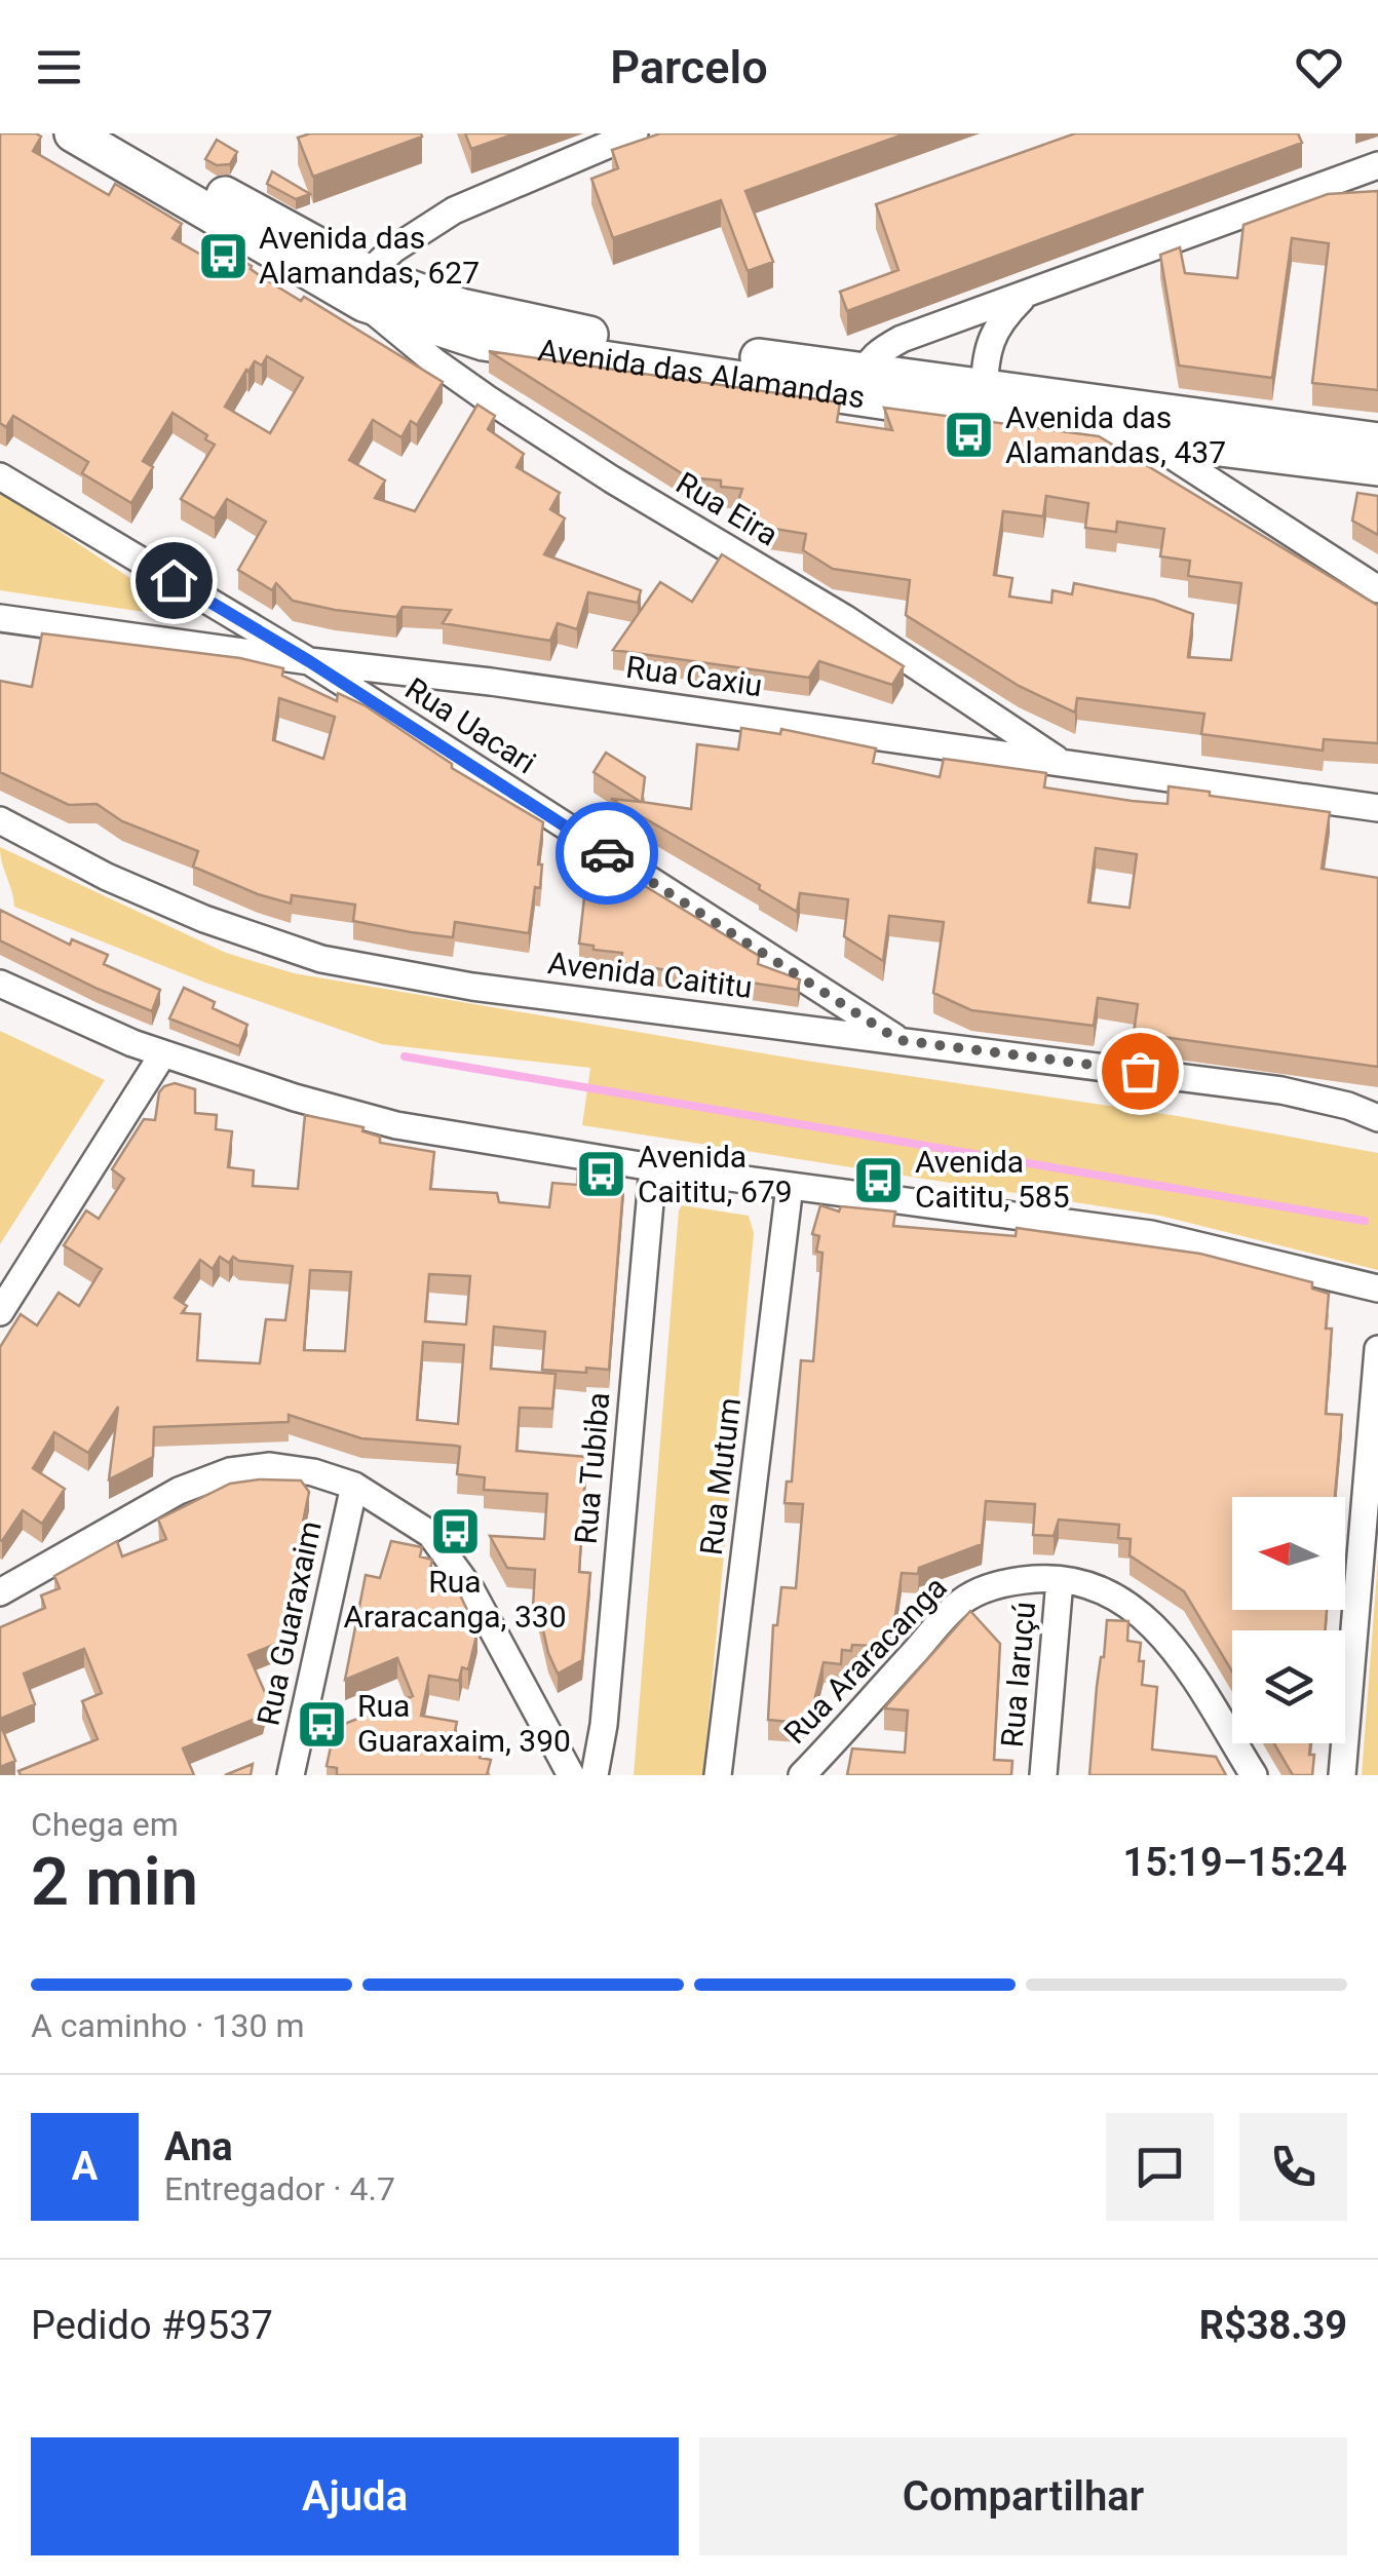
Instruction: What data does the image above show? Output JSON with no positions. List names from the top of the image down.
{
  "streets": {
    "street": [
      "Avenida das Alamandas",
      "Rua Eira",
      "Rua Caxiu",
      "Rua Uacari",
      "Avenida Caititu",
      "Rua Tubiba",
      "Rua Mutum",
      "Rua Guaraxaim",
      "Rua Araracanga",
      "Rua Iaruçú"
    ]
  },
  "crossings": [
    ["Avenida das Alamandas", "Rua Eira"],
    ["Rua Eira", "Rua Caxiu"],
    ["Rua Caxiu", "Rua Uacari"],
    ["Rua Uacari", "Avenida Caititu"],
    ["Rua Araracanga", "Rua Iaruçú"]
  ],
  "places": {
    "bus stop": [
      "Avenida das Alamandas, 627",
      "Avenida das Alamandas, 437",
      "Avenida Caititu, 679",
      "Avenida Caititu, 585",
      "Rua Araracanga, 330",
      "Rua Guaraxaim, 390"
    ]
  },
  "north": "left",
  "page": {
    "header": "Parcelo",
    "heading": ["2 min", "Chega em", "15:19–15:24"],
    "panel": [
      "Ana",
      "Entregador · 4.7",
      "Pedido #9537",
      "R$38.39"
    ],
    "bar": "A caminho · 130 m",
    "round": "A",
    "buttons": ["Ajuda", "Compartilhar"]
  }
}
